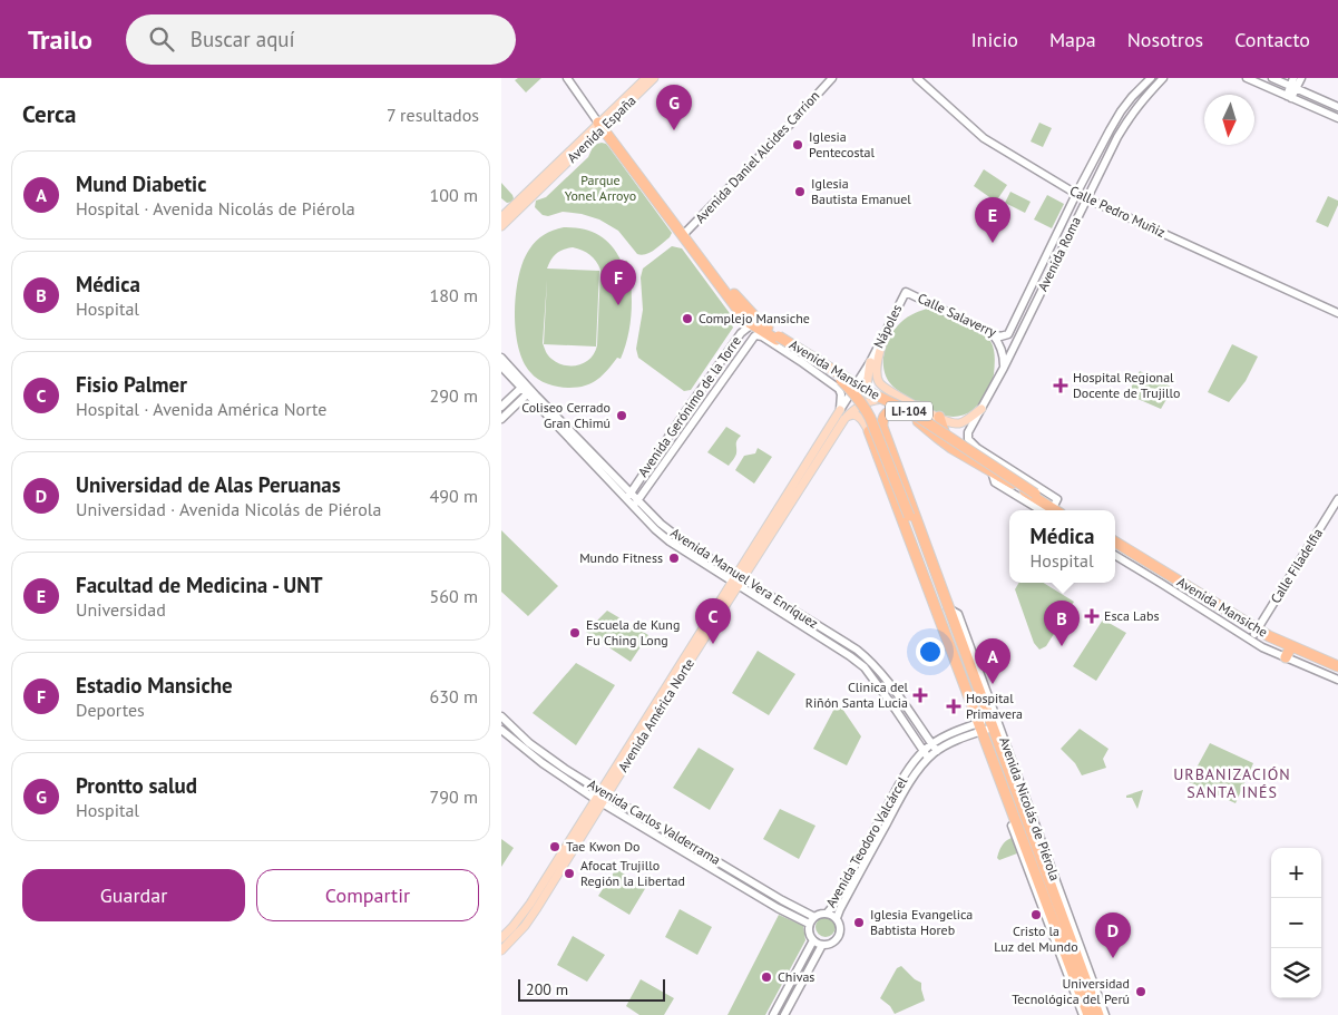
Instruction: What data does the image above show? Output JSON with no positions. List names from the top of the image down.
{
  "streets": {
    "highway": ["Avenida Mansiche", "LI-104", "Avenida Nicolás de Piérola"],
    "main road": ["Avenida España", "Avenida América Norte"],
    "street": [
      "Avenida Daniel Alcides Carrion",
      "Calle Pedro Muñiz",
      "Avenida Roma",
      "Calle Salaverry",
      "Nápoles",
      "Avenida Gerónimo de la Torre",
      "Calle Filadelfia",
      "Avenida Manuel Vera Enríquez",
      "Avenida Carlos Valderrama",
      "Avenida Teodoro Valcárcel"
    ]
  },
  "crossings": [
    ["Avenida España", "Avenida Mansiche"],
    ["Avenida Daniel Alcides Carrion", "Avenida Mansiche"],
    ["Calle Pedro Muñiz", "Avenida Roma"],
    ["Avenida Roma", "Calle Salaverry"],
    ["Avenida Roma", "Nápoles"],
    ["Avenida Roma", "Avenida Mansiche"],
    ["Avenida Roma", "Avenida Nicolás de Piérola"],
    ["Calle Salaverry", "Nápoles"],
    ["Calle Salaverry", "Avenida Mansiche"],
    ["Calle Salaverry", "Avenida Nicolás de Piérola"],
    ["Nápoles", "Avenida Mansiche"],
    ["Nápoles", "Avenida América Norte"],
    ["Nápoles", "Avenida Nicolás de Piérola"],
    ["Avenida Mansiche", "Avenida Gerónimo de la Torre"],
    ["Avenida Mansiche", "Calle Filadelfia"],
    ["Avenida Mansiche", "Avenida América Norte"],
    ["Avenida Mansiche", "Avenida Nicolás de Piérola"],
    ["Avenida Gerónimo de la Torre", "Avenida Manuel Vera Enríquez"],
    ["Avenida Manuel Vera Enríquez", "Avenida América Norte"],
    ["Avenida Manuel Vera Enríquez", "Avenida Teodoro Valcárcel"],
    ["Avenida América Norte", "Avenida Nicolás de Piérola"],
    ["Avenida América Norte", "Avenida Carlos Valderrama"],
    ["Avenida Nicolás de Piérola", "Avenida Teodoro Valcárcel"],
    ["Avenida Carlos Valderrama", "Avenida Teodoro Valcárcel"]
  ],
  "districts": ["URBANIZACIÓN SANTA INÉS"],
  "parks": ["Parque Yonel Arroyo"],
  "places": {
    "other": [
      "Iglesia Pentecostal",
      "Iglesia Bautista Emanuel",
      "Complejo Mansiche",
      "Coliseo Cerrado Gran Chimú",
      "Mundo Fitness",
      "Escuela de Kung Fu Ching Long",
      "Tae Kwon Do",
      "Afocat Trujillo Región la Libertad",
      "Cristo la Luz del Mundo",
      "Iglesia Evangelica Babtista Horeb",
      "Chivas",
      "Universidad Tecnológica del Perú"
    ],
    "health": [
      "Hospital Regional Docente de Trujillo",
      "Esca Labs",
      "Clinica del Riñón Santa Lucia",
      "Hospital Primavera"
    ]
  },
  "scale_bar": "200 m",
  "north": "bottom",
  "page": {
    "header": "Trailo",
    "search": "Buscar aquí",
    "nav": [
      "Inicio",
      "Mapa",
      "Nosotros",
      "Contacto"
    ],
    "heading": ["Cerca", "7 resultados"],
    "pins": [
      "G",
      "E",
      "F",
      "C",
      "B",
      "A",
      "D"
    ],
    "list": [
      {
        "mark": "A",
        "name": "Mund Diabetic",
        "note": "Hospital · Avenida Nicolás de Piérola",
        "value": "100 m"
      },
      {
        "mark": "B",
        "name": "Médica",
        "note": "Hospital",
        "value": "180 m"
      },
      {
        "mark": "C",
        "name": "Fisio Palmer",
        "note": "Hospital · Avenida América Norte",
        "value": "290 m"
      },
      {
        "mark": "D",
        "name": "Universidad de Alas Peruanas",
        "note": "Universidad · Avenida Nicolás de Piérola",
        "value": "490 m"
      },
      {
        "mark": "E",
        "name": "Facultad de Medicina - UNT",
        "note": "Universidad",
        "value": "560 m"
      },
      {
        "mark": "F",
        "name": "Estadio Mansiche",
        "note": "Deportes",
        "value": "630 m"
      },
      {
        "mark": "G",
        "name": "Prontto salud",
        "note": "Hospital",
        "value": "790 m"
      }
    ],
    "popup": ["Médica", "Hospital"],
    "map_buttons": ["+", "−"],
    "buttons": ["Guardar", "Compartir"],
    "scale": "200 m"
  }
}
